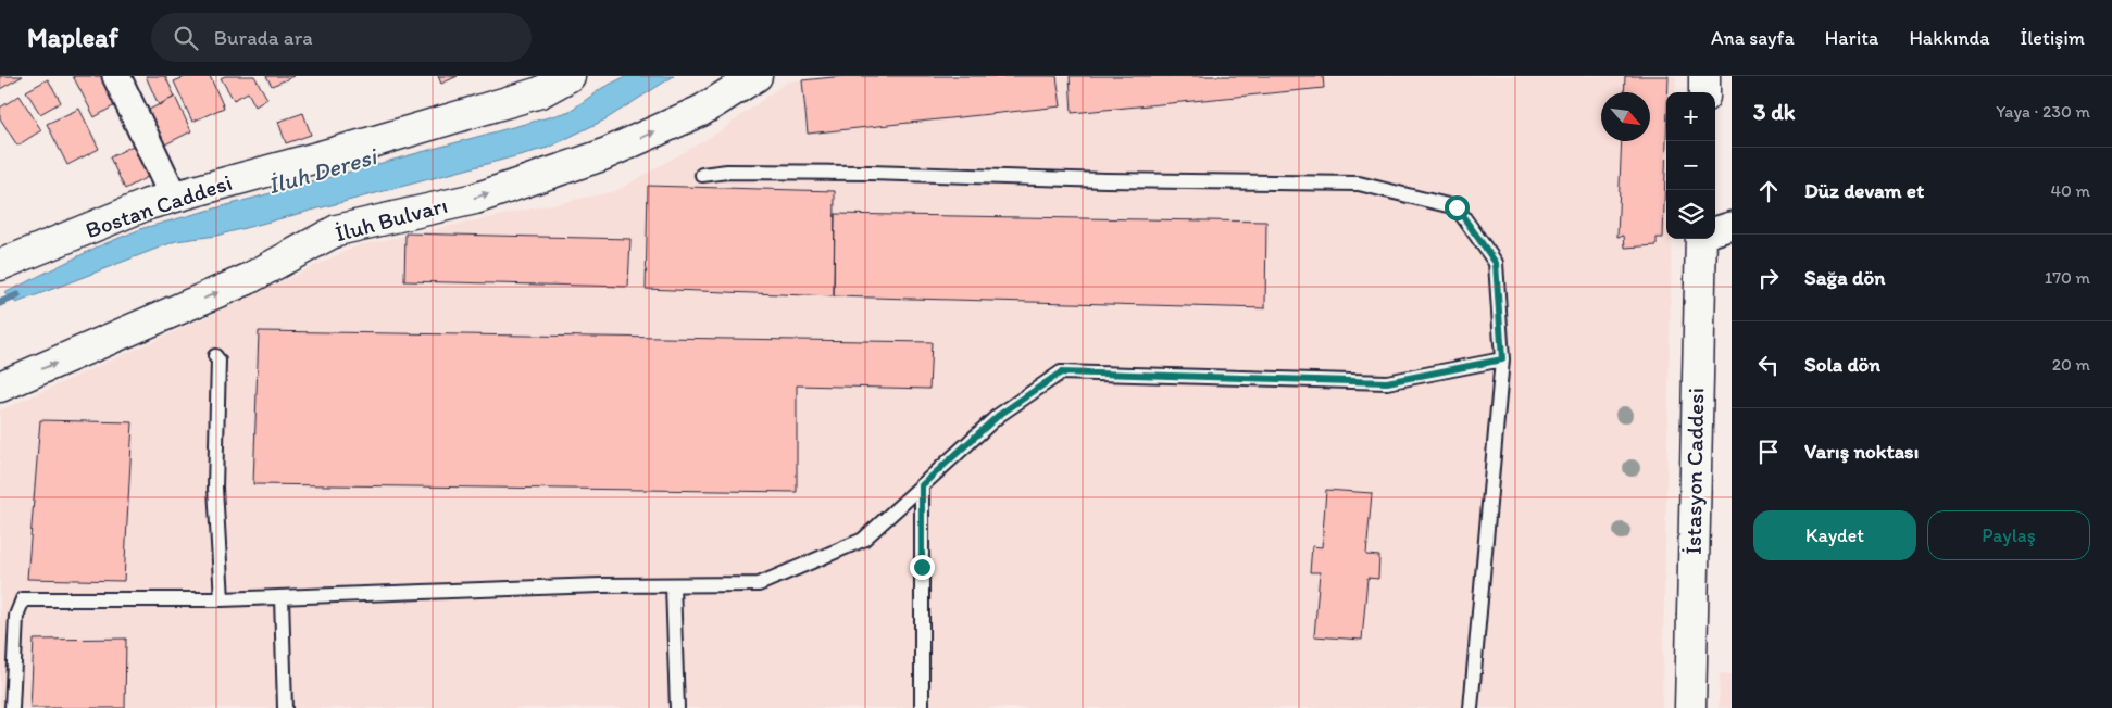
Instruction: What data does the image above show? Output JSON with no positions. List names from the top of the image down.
{
  "streets": {
    "street": ["Bostan Caddesi", "İluh Bulvarı", "İstasyon Caddesi"]
  },
  "one_way": ["İluh Bulvarı"],
  "water": ["İluh Deresi"],
  "north": "bottom right",
  "page": {
    "header": "Mapleaf",
    "search": "Burada ara",
    "nav": [
      "Ana sayfa",
      "Harita",
      "Hakkında",
      "İletişim"
    ],
    "heading": ["3 dk", "Yaya · 230 m"],
    "map_buttons": ["+", "−"],
    "list": [
      ["Düz devam et", "40 m"],
      ["Sağa dön", "170 m"],
      ["Sola dön", "20 m"],
      "Varış noktası"
    ],
    "buttons": ["Kaydet", "Paylaş"]
  }
}
